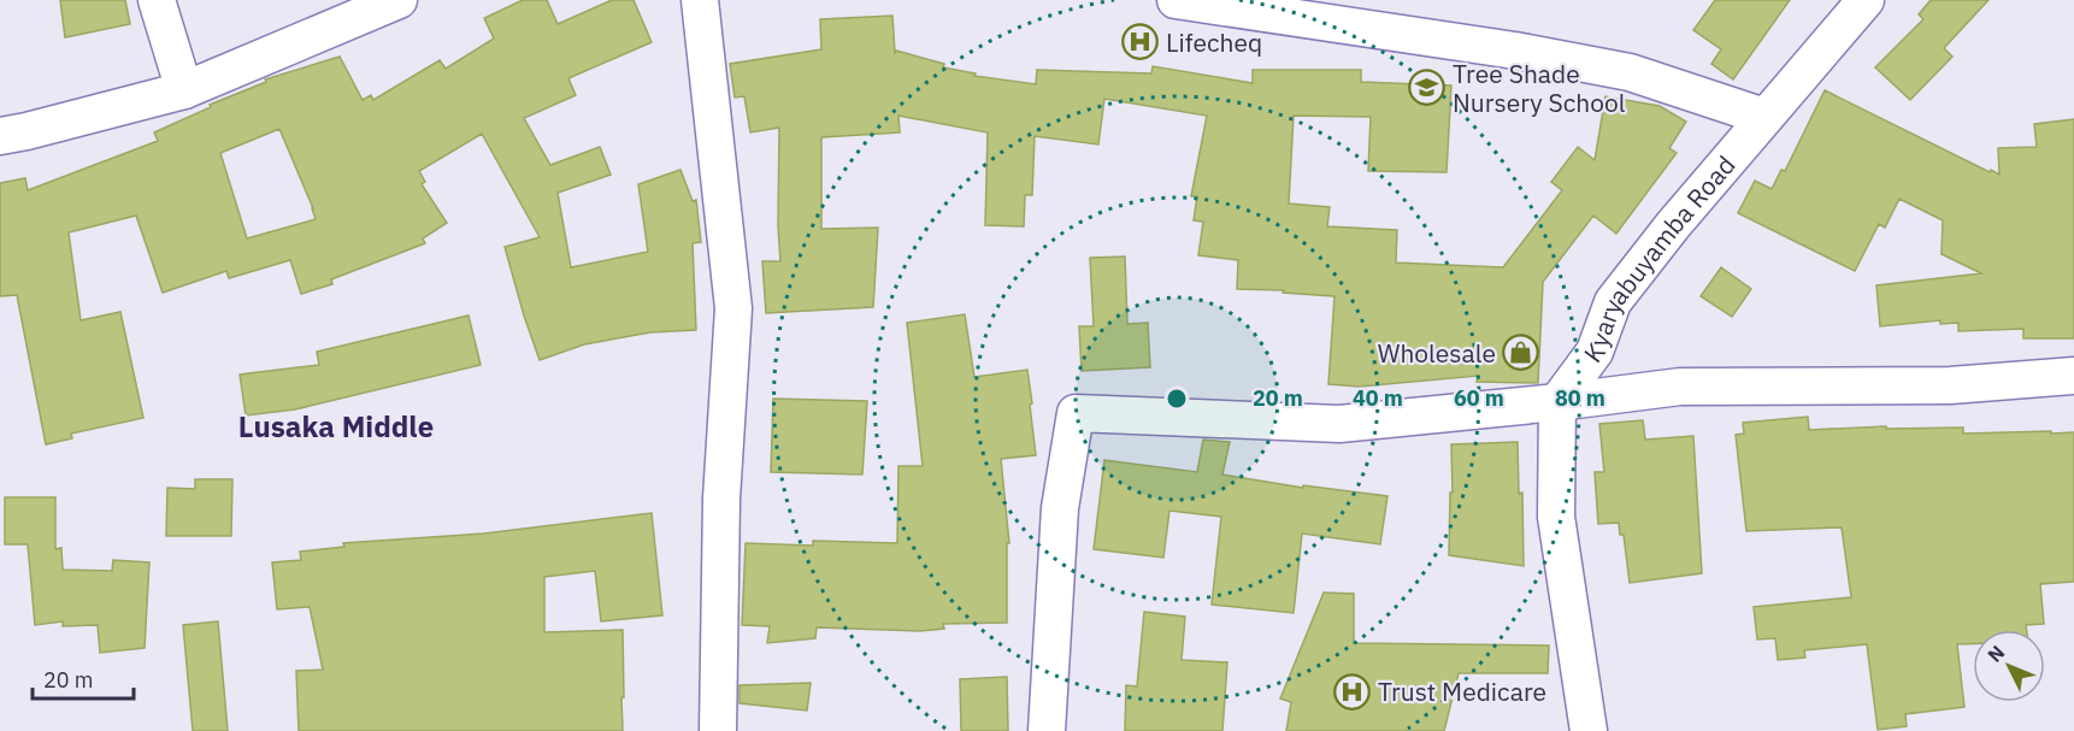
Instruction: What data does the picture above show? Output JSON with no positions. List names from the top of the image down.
{
  "streets": {
    "street": ["Kyaryabuyamba Road"]
  },
  "districts": ["Lusaka Middle"],
  "places": {
    "hospital": ["Lifecheq", "Trust Medicare"],
    "school or university": ["Tree Shade Nursery School"],
    "shop": ["Wholesale"]
  },
  "scale_bar": "20 m",
  "north": "top left",
  "rings": [
    "20 m",
    "40 m",
    "60 m",
    "80 m"
  ]
}
